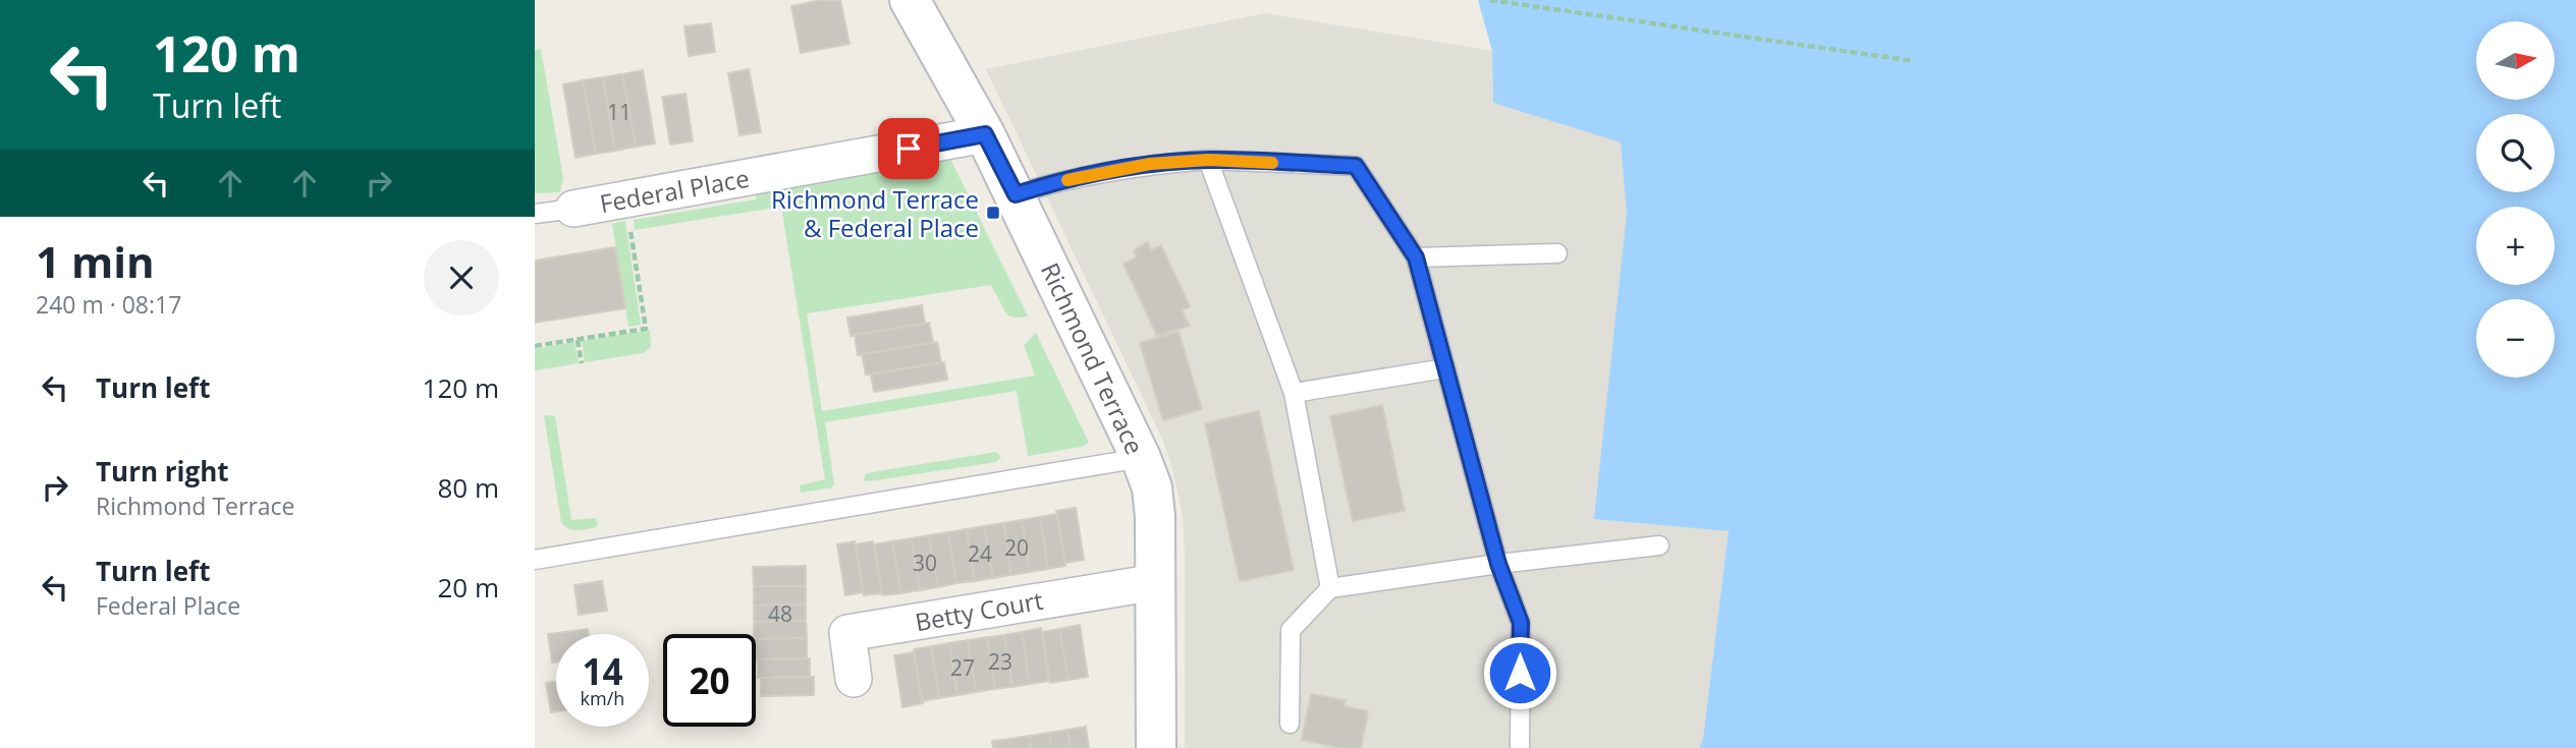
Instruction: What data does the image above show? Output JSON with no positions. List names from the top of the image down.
{
  "streets": {
    "street": ["Federal Place", "Richmond Terrace", "Betty Court"]
  },
  "crossings": [
    ["Federal Place", "Richmond Terrace"],
    ["Richmond Terrace", "Betty Court"]
  ],
  "places": {
    "transit": ["Richmond Terrace & Federal Place"]
  },
  "house_numbers": [
    "11",
    "20",
    "24",
    "30",
    "48",
    "23",
    "27"
  ],
  "north": "right",
  "page": {
    "turn": ["120 m", "Turn left"],
    "map_buttons": ["+", "−"],
    "heading": ["1 min", "240 m · 08:17"],
    "list": [
      {
        "name": "Turn left",
        "value": "120 m"
      },
      {
        "name": "Turn right",
        "note": "Richmond Terrace",
        "value": "80 m"
      },
      {
        "name": "Turn left",
        "note": "Federal Place",
        "value": "20 m"
      }
    ],
    "speed": "14 km/h",
    "limit": "20"
  }
}
